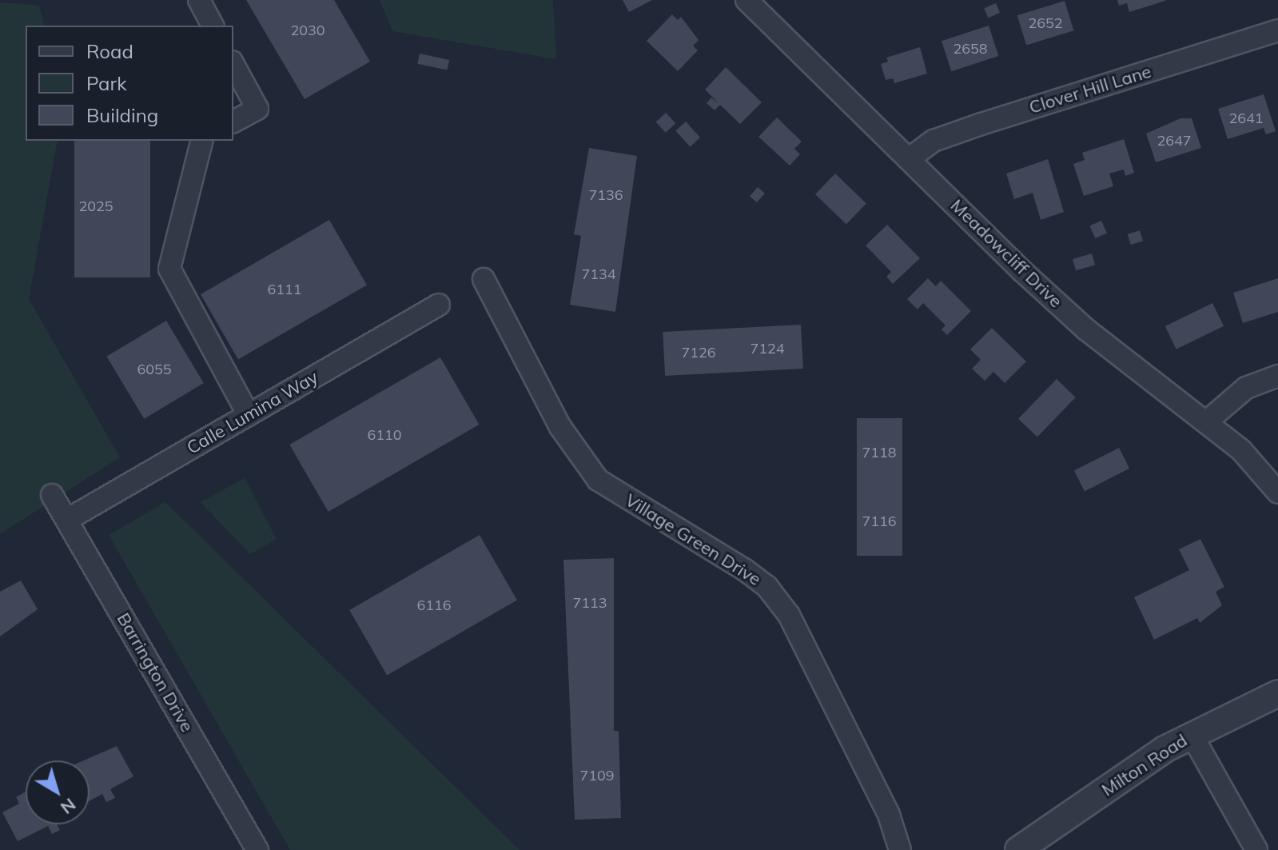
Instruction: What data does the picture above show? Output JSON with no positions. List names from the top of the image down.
{
  "streets": {
    "street": [
      "Clover Hill Lane",
      "Meadowcliff Drive",
      "Calle Lumina Way",
      "Village Green Drive",
      "Barrington Drive",
      "Milton Road"
    ]
  },
  "crossings": [
    ["Clover Hill Lane", "Meadowcliff Drive"],
    ["Calle Lumina Way", "Barrington Drive"]
  ],
  "house_numbers": [
    "2652",
    "2030",
    "2658",
    "2641",
    "2647",
    "7136",
    "2025",
    "7134",
    "6111",
    "7124",
    "7126",
    "6055",
    "6110",
    "7118",
    "7116",
    "7113",
    "6116",
    "7109"
  ],
  "legend": ["Road", "Park", "Building"],
  "north": "bottom right"
}
